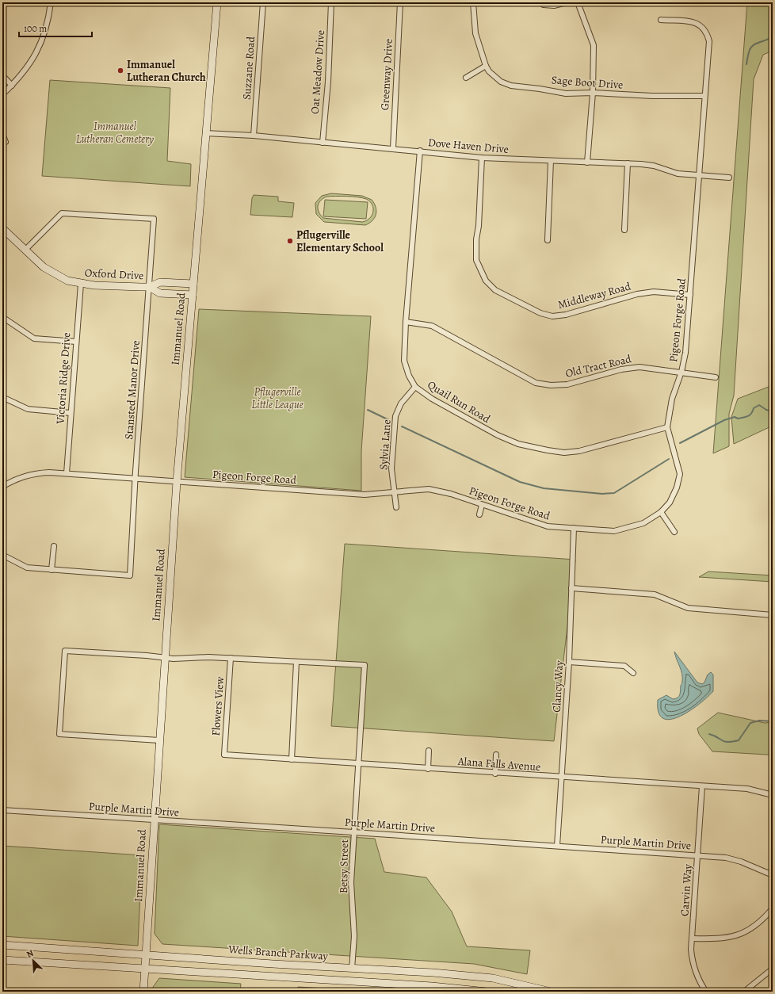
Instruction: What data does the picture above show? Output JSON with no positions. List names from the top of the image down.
{
  "streets": {
    "street": [
      "Suzzane Road",
      "Oat Meadow Drive",
      "Greenway Drive",
      "Sage Boot Drive",
      "Dove Haven Drive",
      "Oxford Drive",
      "Middleway Road",
      "Pigeon Forge Road",
      "Immanuel Road",
      "Old Tract Road",
      "Victoria Ridge Drive",
      "Stansted Manor Drive",
      "Quail Run Road",
      "Sylvia Lane",
      "Clancy Way",
      "Flowers View",
      "Alana Falls Avenue",
      "Purple Martin Drive",
      "Betsy Street",
      "Carvin Way",
      "Wells Branch Parkway"
    ]
  },
  "crossings": [
    ["Suzzane Road", "Dove Haven Drive"],
    ["Oat Meadow Drive", "Dove Haven Drive"],
    ["Greenway Drive", "Dove Haven Drive"],
    ["Sage Boot Drive", "Pigeon Forge Road"],
    ["Dove Haven Drive", "Middleway Road"],
    ["Dove Haven Drive", "Pigeon Forge Road"],
    ["Dove Haven Drive", "Immanuel Road"],
    ["Dove Haven Drive", "Quail Run Road"],
    ["Oxford Drive", "Victoria Ridge Drive"],
    ["Oxford Drive", "Stansted Manor Drive"],
    ["Middleway Road", "Pigeon Forge Road"],
    ["Pigeon Forge Road", "Immanuel Road"],
    ["Pigeon Forge Road", "Old Tract Road"],
    ["Pigeon Forge Road", "Victoria Ridge Drive"],
    ["Pigeon Forge Road", "Stansted Manor Drive"],
    ["Pigeon Forge Road", "Quail Run Road"],
    ["Pigeon Forge Road", "Sylvia Lane"],
    ["Pigeon Forge Road", "Clancy Way"],
    ["Immanuel Road", "Purple Martin Drive"],
    ["Immanuel Road", "Wells Branch Parkway"],
    ["Old Tract Road", "Quail Run Road"],
    ["Quail Run Road", "Sylvia Lane"],
    ["Clancy Way", "Alana Falls Avenue"],
    ["Clancy Way", "Purple Martin Drive"],
    ["Flowers View", "Alana Falls Avenue"],
    ["Alana Falls Avenue", "Betsy Street"],
    ["Alana Falls Avenue", "Carvin Way"],
    ["Purple Martin Drive", "Betsy Street"],
    ["Purple Martin Drive", "Carvin Way"],
    ["Betsy Street", "Wells Branch Parkway"]
  ],
  "parks": ["Immanuel Lutheran Cemetery", "Pflugerville Little League"],
  "places": ["Immanuel Lutheran Church", "Pflugerville Elementary School"],
  "scale_bar": "100 m",
  "north": "top left"
}
